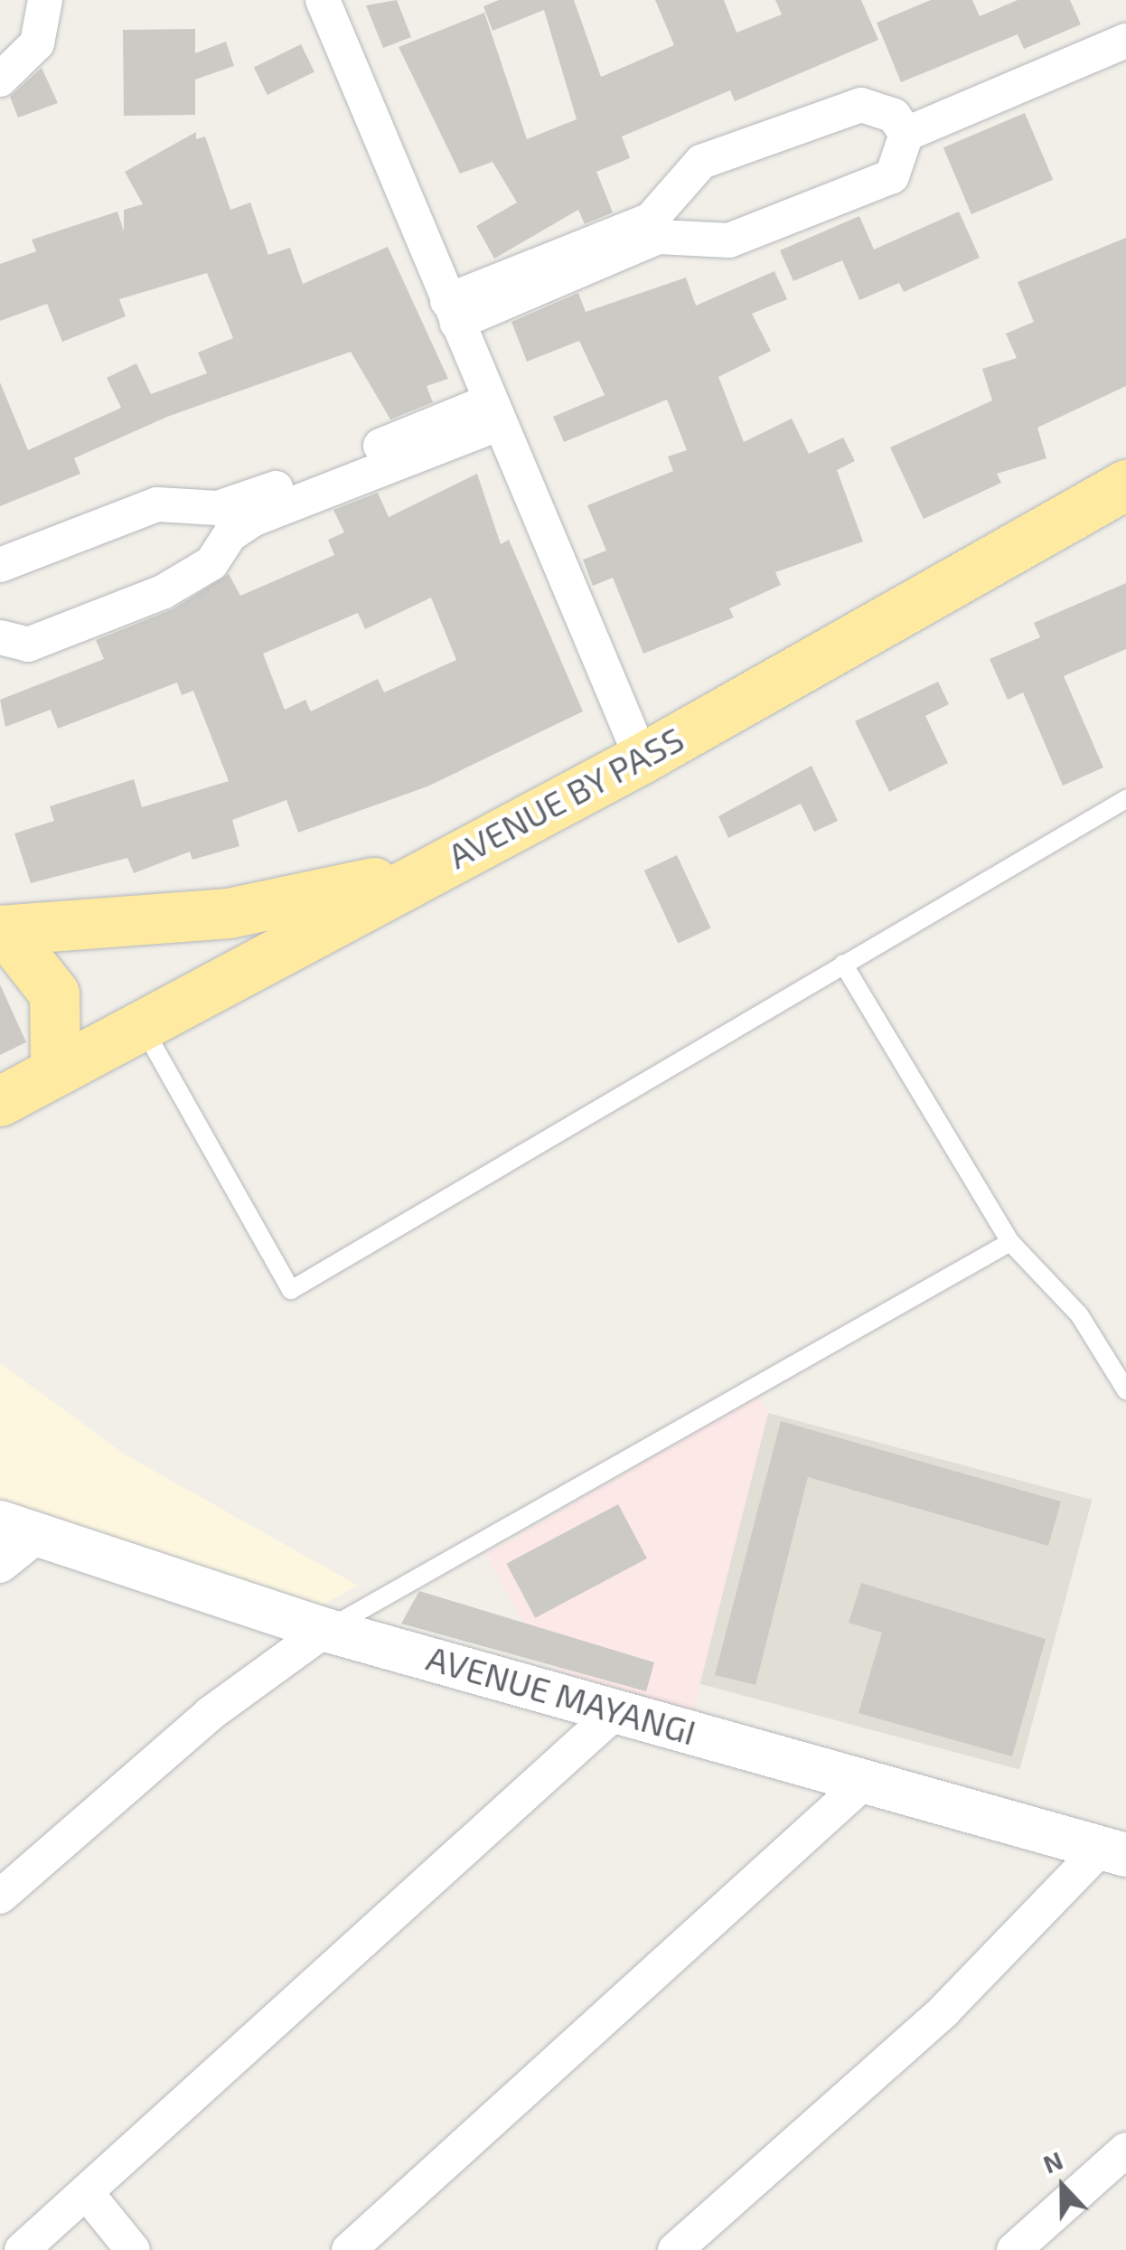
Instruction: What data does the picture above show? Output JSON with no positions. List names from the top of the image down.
{
  "streets": {
    "highway": ["AVENUE BY PASS"],
    "street": ["AVENUE MAYANGI"]
  },
  "north": "top"
}
